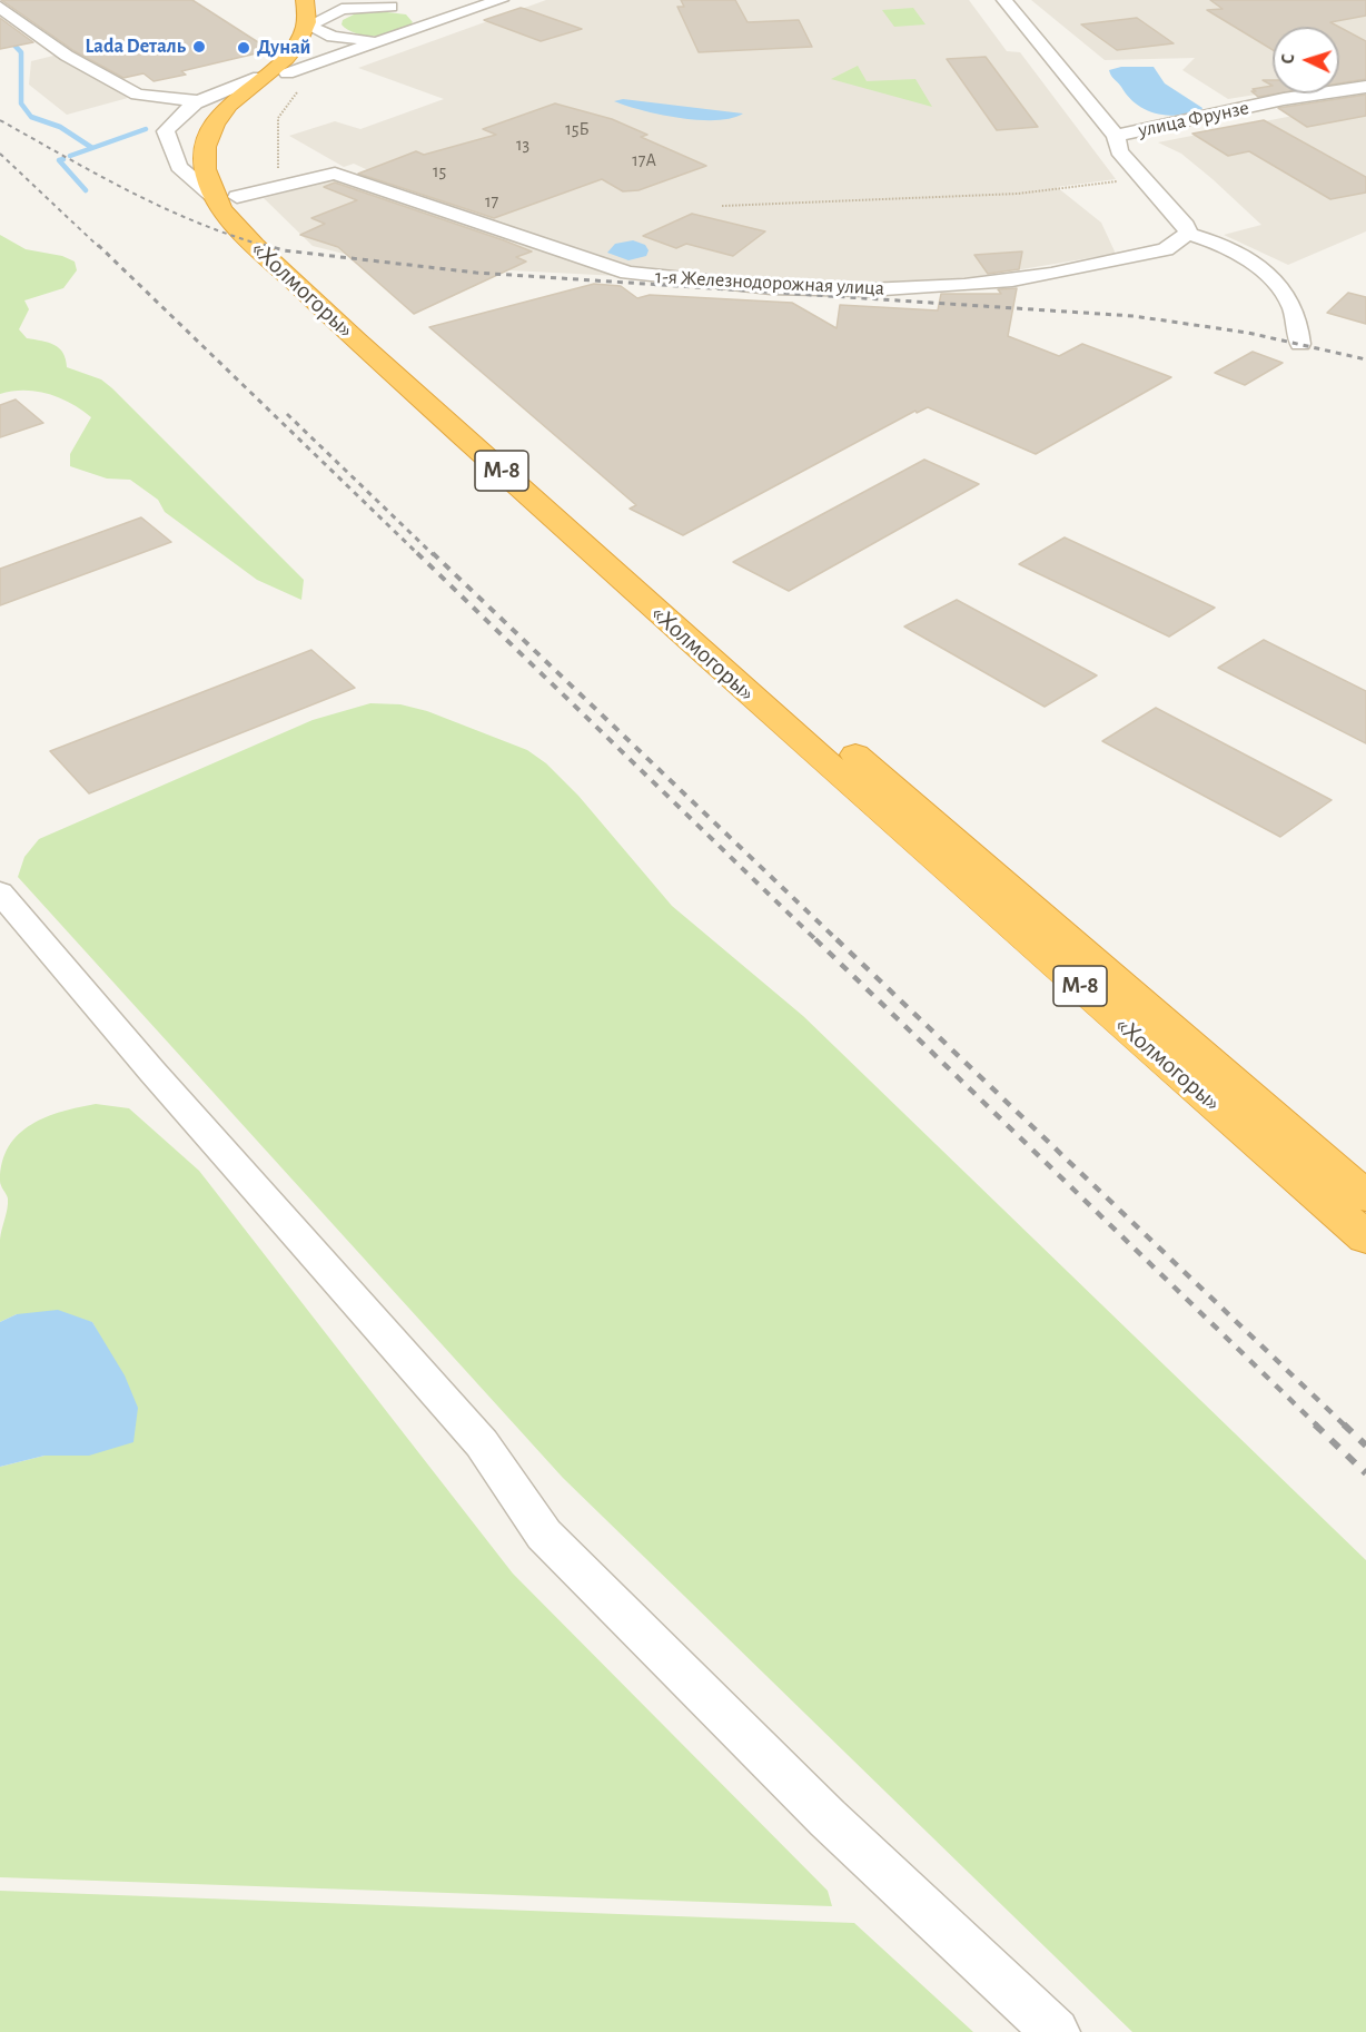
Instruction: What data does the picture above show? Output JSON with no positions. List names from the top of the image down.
{
  "streets": {
    "highway": ["«Холмогоры»", "М-8"],
    "street": ["улица Фрунзе", "1-я Железнодорожная улица"]
  },
  "crossings": [
    ["1-я Железнодорожная улица", "«Холмогоры»"],
    ["«Холмогоры»", "М-8"]
  ],
  "places": ["Lada Dеталь", "Дунай"],
  "house_numbers": [
    "15Б",
    "13",
    "17А",
    "15",
    "17"
  ],
  "north": "left"
}
